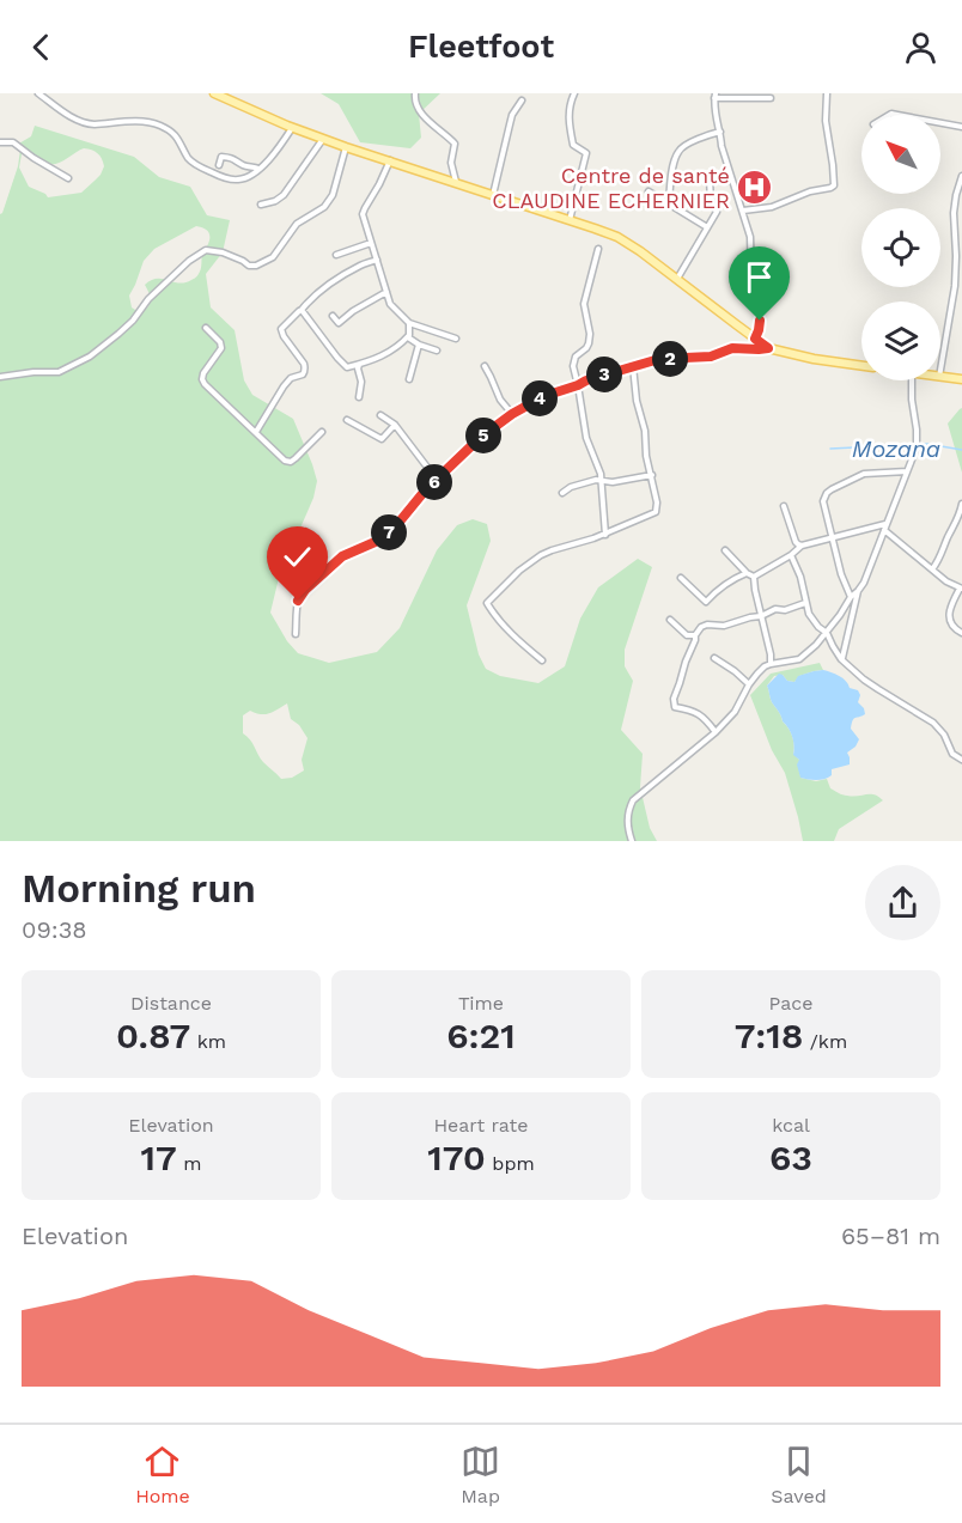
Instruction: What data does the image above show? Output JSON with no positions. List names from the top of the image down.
{
  "water": ["Mozana"],
  "places": {
    "hospital": ["Centre de santé CLAUDINE ECHERNIER"]
  },
  "north": "top left",
  "page": {
    "header": "Fleetfoot",
    "pins": [
      "2",
      "3",
      "4",
      "5",
      "6",
      "7"
    ],
    "heading": ["Morning run", "09:38"],
    "stats": [
      ["Distance", "0.87 km"],
      ["Time", "6:21"],
      ["Pace", "7:18 /km"],
      ["Elevation", "17 m"],
      ["Heart rate", "170 bpm"],
      ["kcal", "63"]
    ],
    "chart": ["Elevation", "65–81 m"],
    "tabs": ["Home", "Map", "Saved"]
  }
}
